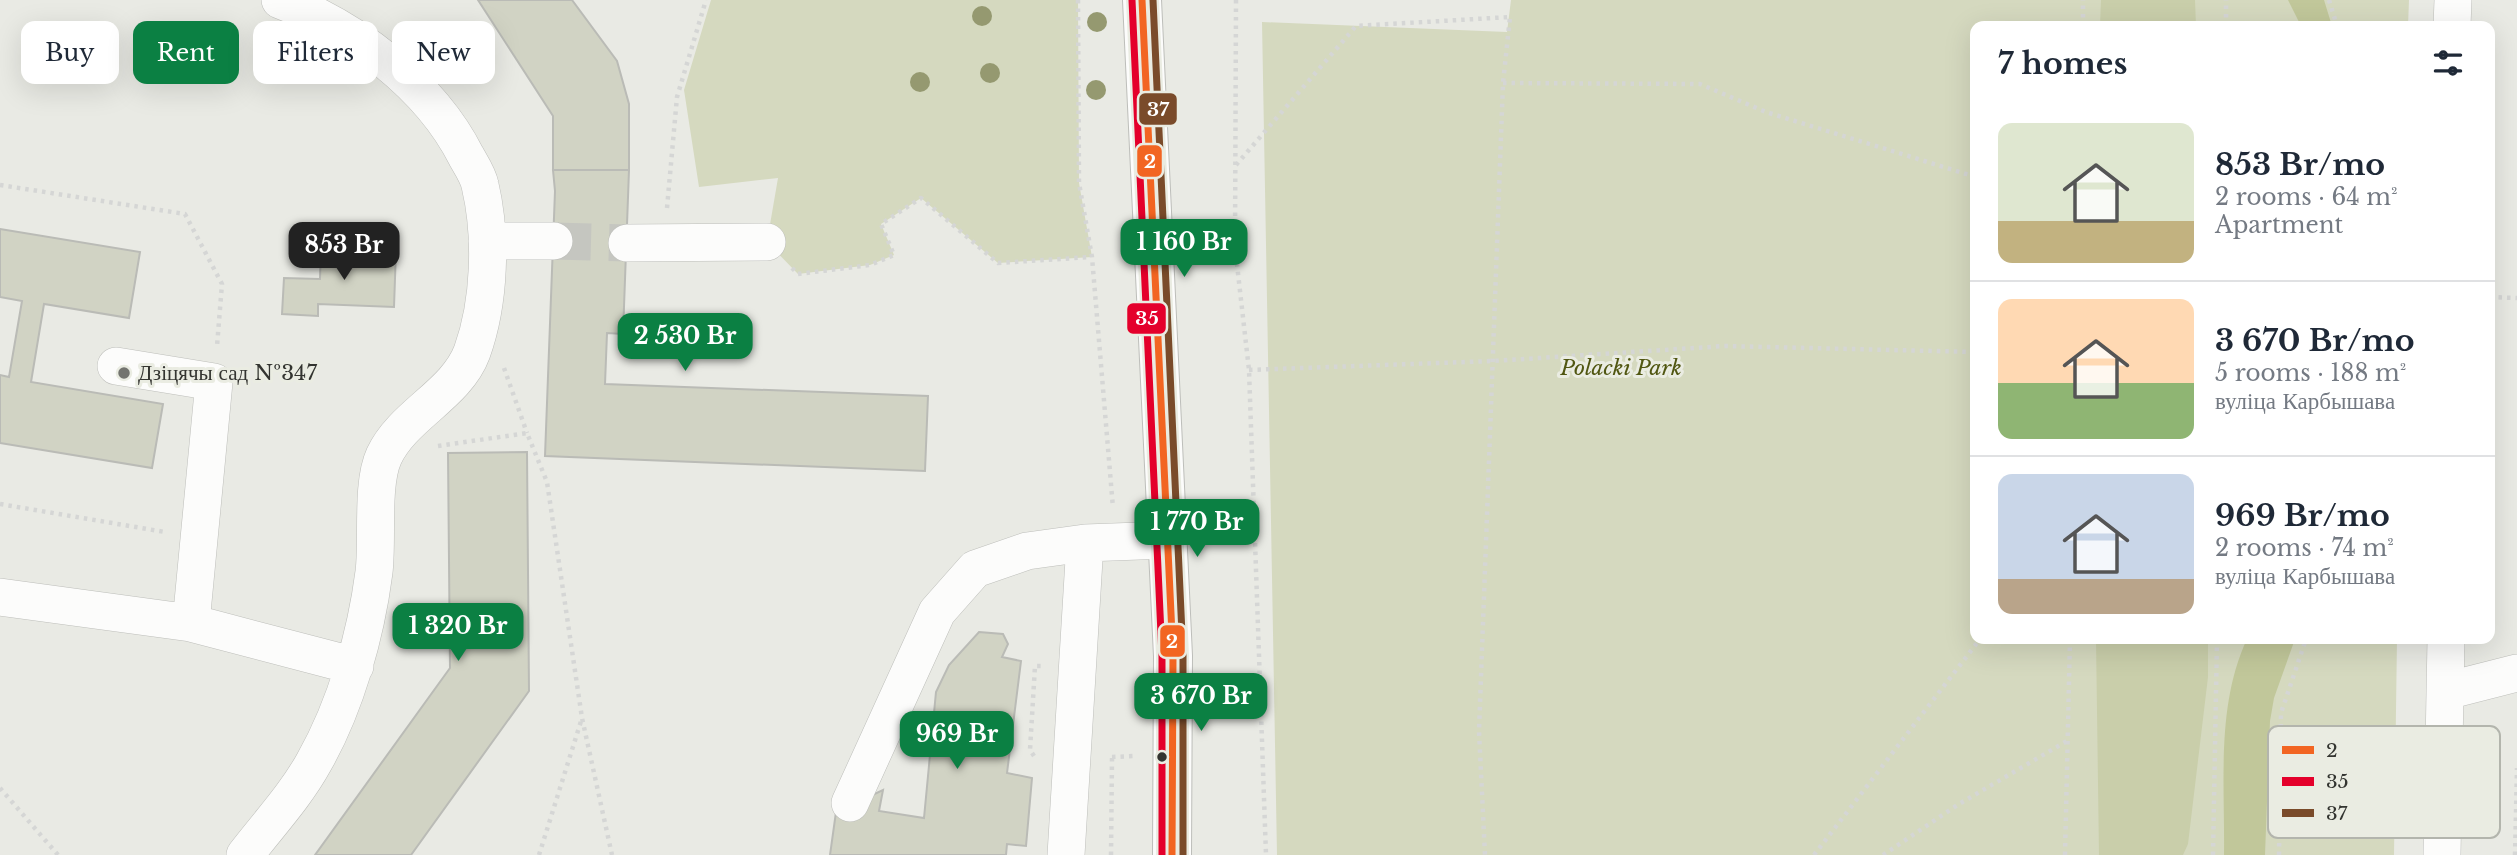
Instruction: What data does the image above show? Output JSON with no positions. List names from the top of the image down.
{
  "parks": ["Polacki Park"],
  "places": ["Дзіцячы сад №347"],
  "lines": ["transit line 2", "transit line 35", "transit line 37"],
  "legend": ["2", "35", "37"],
  "page": {
    "chip": [
      "Buy",
      "Rent",
      "Filters",
      "New"
    ],
    "heading": "7 homes",
    "list": [
      {
        "name": "853 Br/mo",
        "note": "2 rooms · 64 m² · Apartment"
      },
      {
        "name": "3 670 Br/mo",
        "note": "5 rooms · 188 m² · вуліца Карбышава"
      },
      {
        "name": "969 Br/mo",
        "note": "2 rooms · 74 m² · вуліца Карбышава"
      }
    ],
    "price": [
      "1 160 Br",
      "853 Br",
      "2 530 Br",
      "1 770 Br",
      "1 320 Br",
      "3 670 Br",
      "969 Br"
    ]
  }
}
